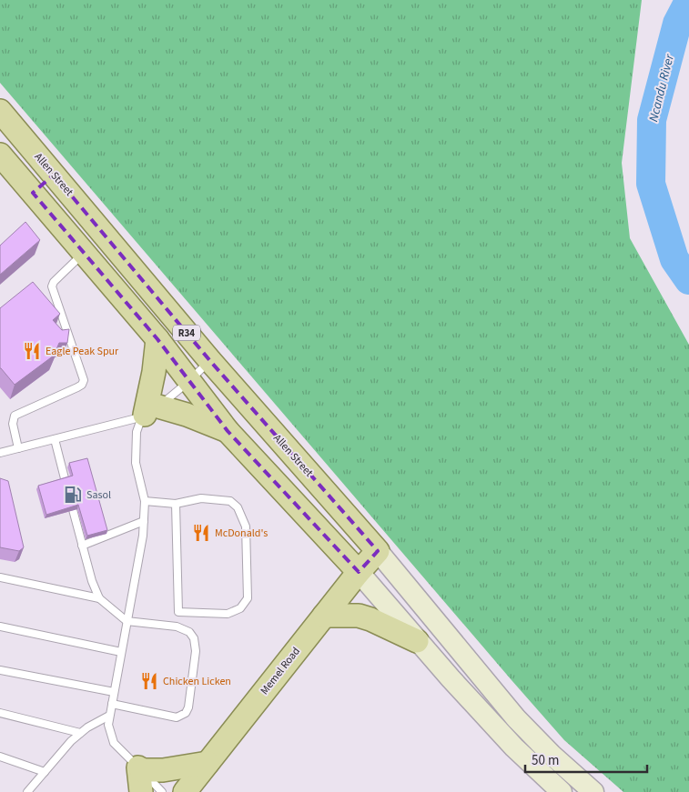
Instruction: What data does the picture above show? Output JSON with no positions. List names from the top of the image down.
{
  "streets": {
    "main road": ["Allen Street", "R34", "Memel Road"]
  },
  "crossings": [
    ["Allen Street", "Memel Road"],
    ["R34", "Memel Road"]
  ],
  "water": ["Ncandu River"],
  "places": {
    "restaurant": ["Eagle Peak Spur", "McDonald's", "Chicken Licken"],
    "fuel station": ["Sasol"]
  },
  "scale_bar": "50 m"
}
